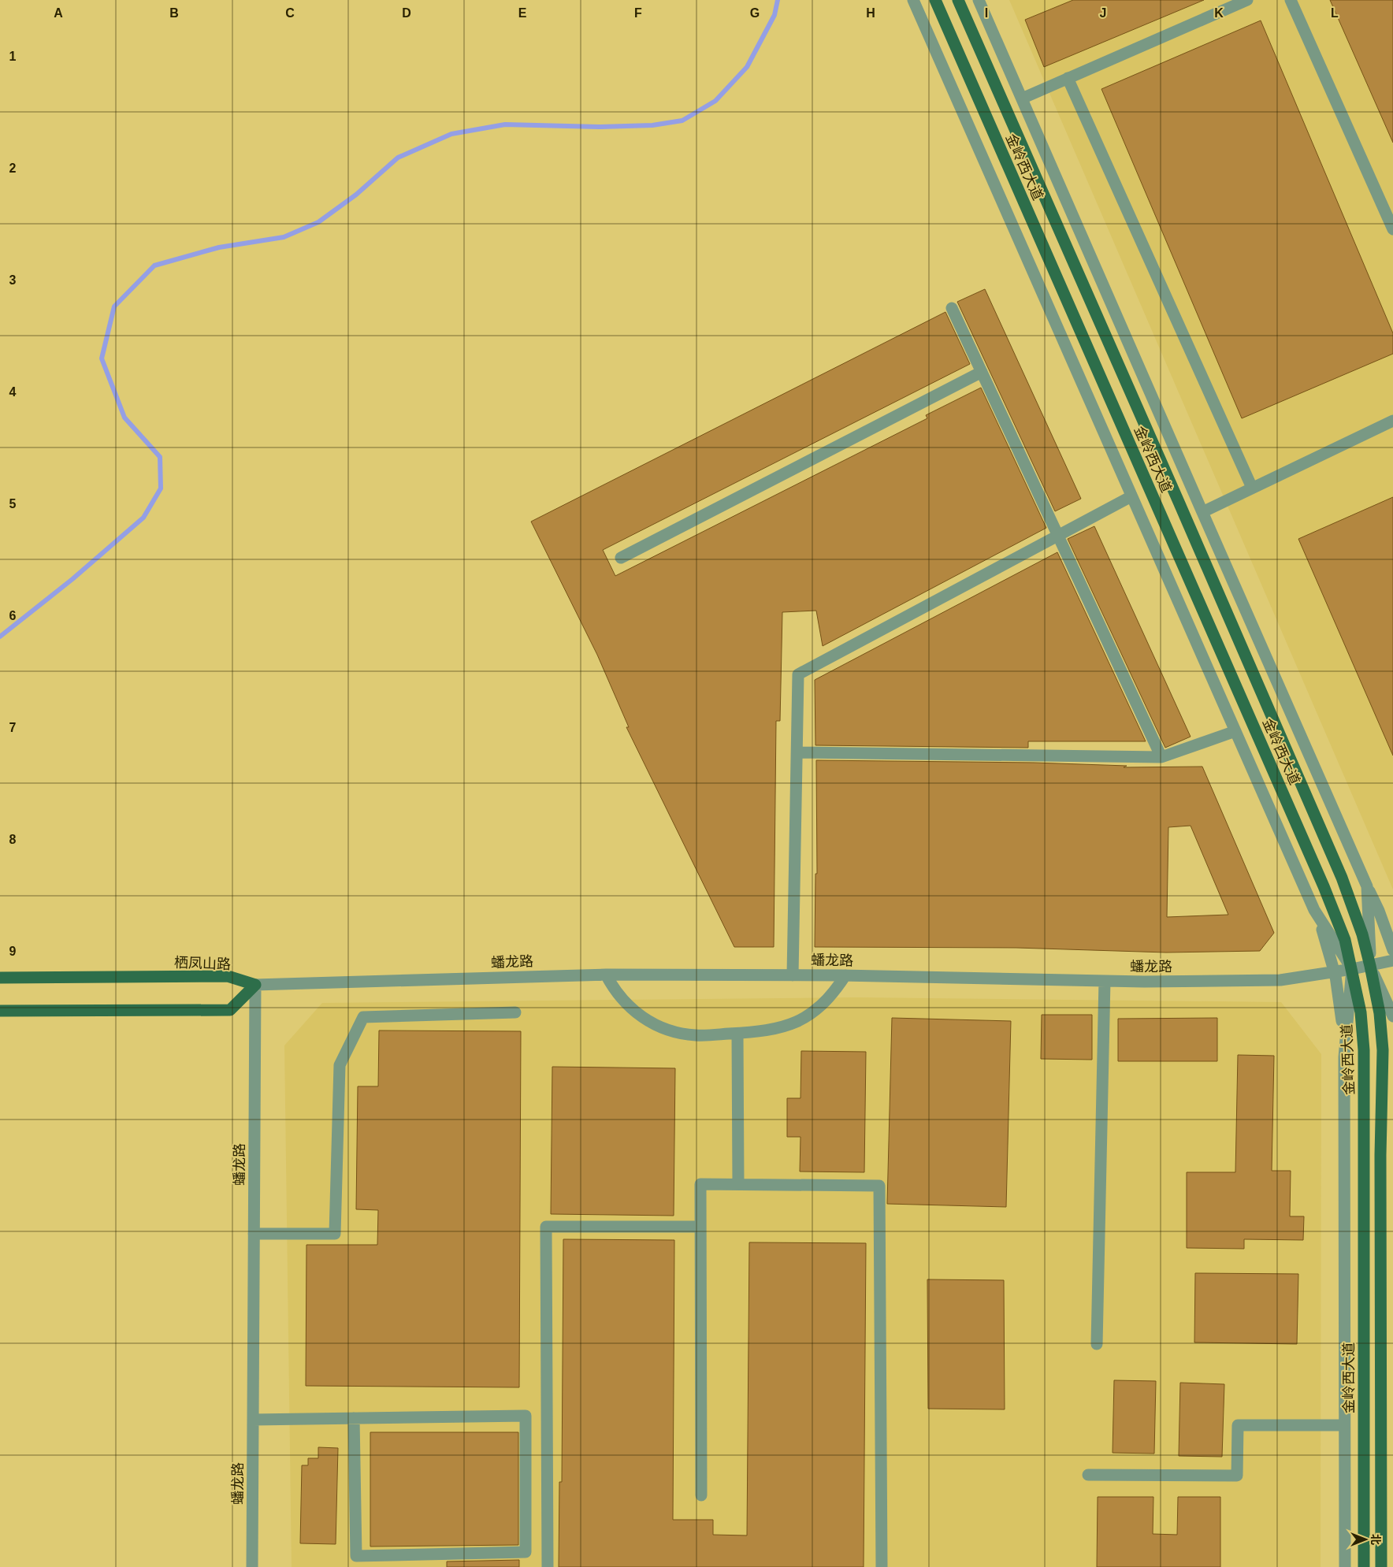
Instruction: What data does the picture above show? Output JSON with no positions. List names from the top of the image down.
{
  "streets": {
    "main road": ["金岭西大道", "栖凤山路"],
    "street": ["蟠龙路"]
  },
  "crossings": [
    ["金岭西大道", "蟠龙路"],
    ["蟠龙路", "栖凤山路"]
  ],
  "north": "right",
  "grid": {
    "columns": [
      "A",
      "B",
      "C",
      "D",
      "E",
      "F",
      "G",
      "H",
      "I",
      "J",
      "K",
      "L"
    ],
    "rows": [
      "1",
      "2",
      "3",
      "4",
      "5",
      "6",
      "7",
      "8",
      "9"
    ]
  }
}
